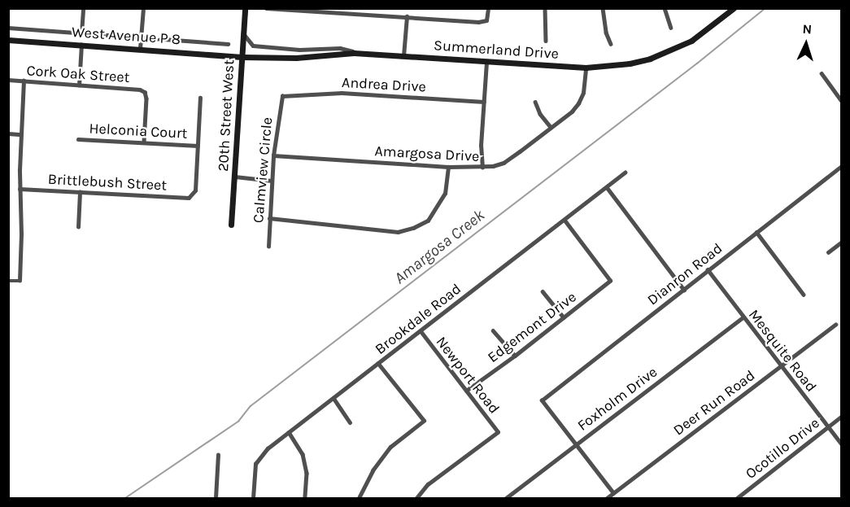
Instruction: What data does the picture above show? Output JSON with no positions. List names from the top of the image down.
{
  "streets": {
    "street": [
      "West Avenue P 8",
      "Summerland Drive",
      "Cork Oak Street",
      "Andrea Drive",
      "20th Street West",
      "Helconia Court",
      "Amargosa Drive",
      "Calmview Circle",
      "Brittlebush Street",
      "Dianron Road",
      "Brookdale Road",
      "Edgemont Drive",
      "Mesquite Road",
      "Newport Road",
      "Foxholm Drive",
      "Deer Run Road",
      "Ocotillo Drive"
    ]
  },
  "crossings": [
    ["West Avenue P 8", "Summerland Drive"],
    ["West Avenue P 8", "20th Street West"],
    ["Summerland Drive", "20th Street West"],
    ["Summerland Drive", "Amargosa Drive"],
    ["Cork Oak Street", "Helconia Court"],
    ["Andrea Drive", "Calmview Circle"],
    ["Helconia Court", "Brittlebush Street"],
    ["Amargosa Drive", "Calmview Circle"],
    ["Dianron Road", "Mesquite Road"],
    ["Dianron Road", "Foxholm Drive"],
    ["Brookdale Road", "Edgemont Drive"],
    ["Brookdale Road", "Newport Road"],
    ["Edgemont Drive", "Newport Road"],
    ["Mesquite Road", "Foxholm Drive"],
    ["Mesquite Road", "Deer Run Road"],
    ["Mesquite Road", "Ocotillo Drive"]
  ],
  "water": ["Amargosa Creek"],
  "north": "top"
}
